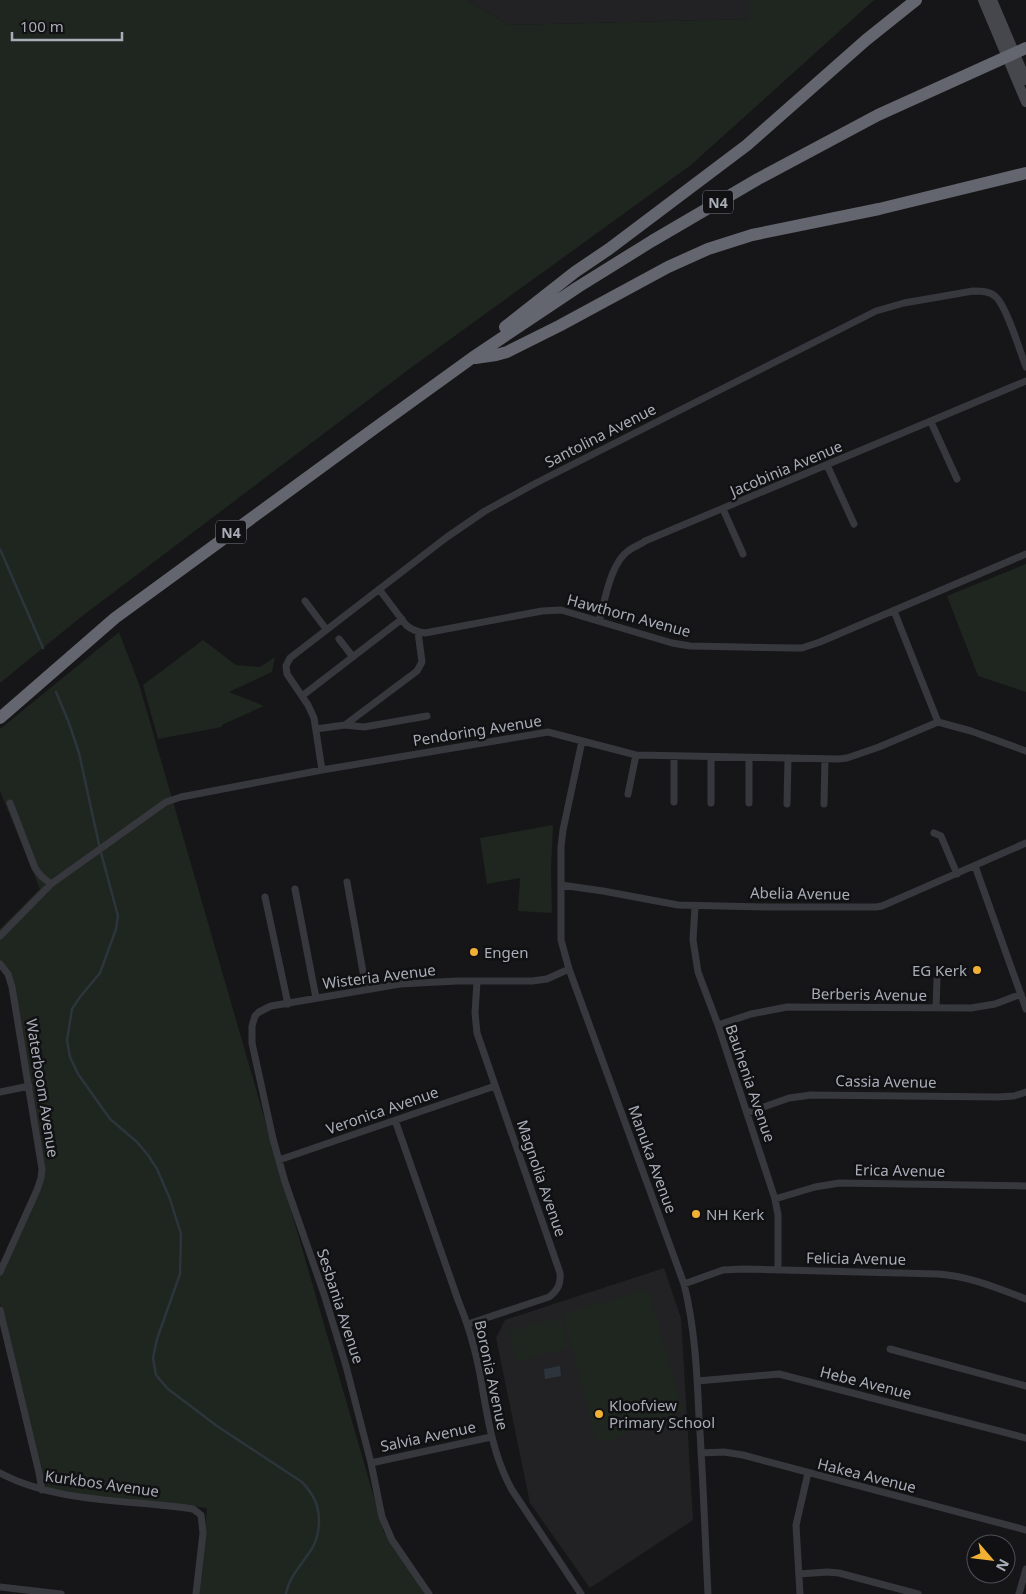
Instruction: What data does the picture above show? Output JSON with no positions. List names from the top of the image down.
{
  "streets": {
    "highway": ["N4"],
    "street": [
      "Santolina Avenue",
      "Jacobinia Avenue",
      "Hawthorn Avenue",
      "Pendoring Avenue",
      "Abelia Avenue",
      "Wisteria Avenue",
      "Berberis Avenue",
      "Cassia Avenue",
      "Bauhenia Avenue",
      "Waterboom Avenue",
      "Veronica Avenue",
      "Manuka Avenue",
      "Erica Avenue",
      "Magnolia Avenue",
      "Felicia Avenue",
      "Sesbania Avenue",
      "Boronia Avenue",
      "Hebe Avenue",
      "Salvia Avenue",
      "Hakea Avenue",
      "Kurkbos Avenue"
    ]
  },
  "crossings": [
    ["Santolina Avenue", "Pendoring Avenue"],
    ["Jacobinia Avenue", "Hawthorn Avenue"],
    ["Pendoring Avenue", "Manuka Avenue"],
    ["Abelia Avenue", "Bauhenia Avenue"],
    ["Abelia Avenue", "Manuka Avenue"],
    ["Wisteria Avenue", "Manuka Avenue"],
    ["Wisteria Avenue", "Magnolia Avenue"],
    ["Wisteria Avenue", "Sesbania Avenue"],
    ["Berberis Avenue", "Bauhenia Avenue"],
    ["Cassia Avenue", "Bauhenia Avenue"],
    ["Bauhenia Avenue", "Erica Avenue"],
    ["Bauhenia Avenue", "Felicia Avenue"],
    ["Veronica Avenue", "Magnolia Avenue"],
    ["Veronica Avenue", "Sesbania Avenue"],
    ["Veronica Avenue", "Boronia Avenue"],
    ["Manuka Avenue", "Felicia Avenue"],
    ["Manuka Avenue", "Hebe Avenue"],
    ["Manuka Avenue", "Hakea Avenue"],
    ["Magnolia Avenue", "Boronia Avenue"],
    ["Sesbania Avenue", "Salvia Avenue"],
    ["Boronia Avenue", "Salvia Avenue"]
  ],
  "places": [
    "Engen",
    "EG Kerk",
    "NH Kerk",
    "Kloofview Primary School"
  ],
  "scale_bar": "100 m",
  "north": "bottom right"
}
